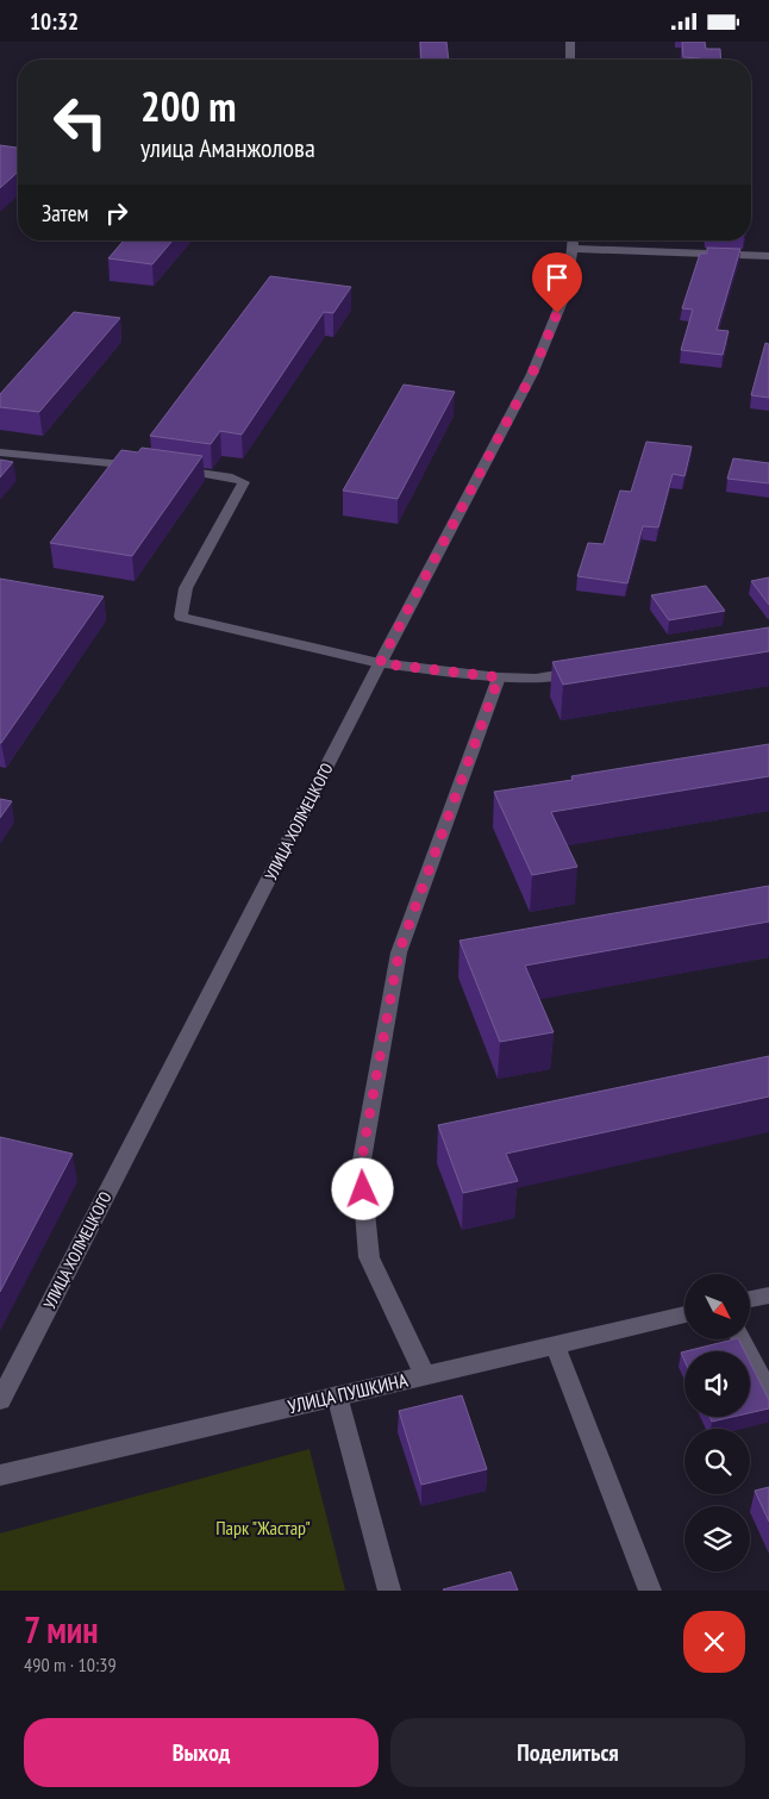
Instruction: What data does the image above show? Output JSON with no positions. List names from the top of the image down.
{
  "streets": {
    "street": ["УЛИЦА ХОЛМЕЦКОГО", "УЛИЦА ПУШКИНА"]
  },
  "parks": ["Парк \"Жастар\""],
  "north": "bottom right",
  "page": {
    "status": "10:32",
    "turn": ["200 m", "улица Аманжолова"],
    "then": "Затем",
    "heading": ["7 мин", "490 m · 10:39"],
    "buttons": ["Выход", "Поделиться"]
  }
}
